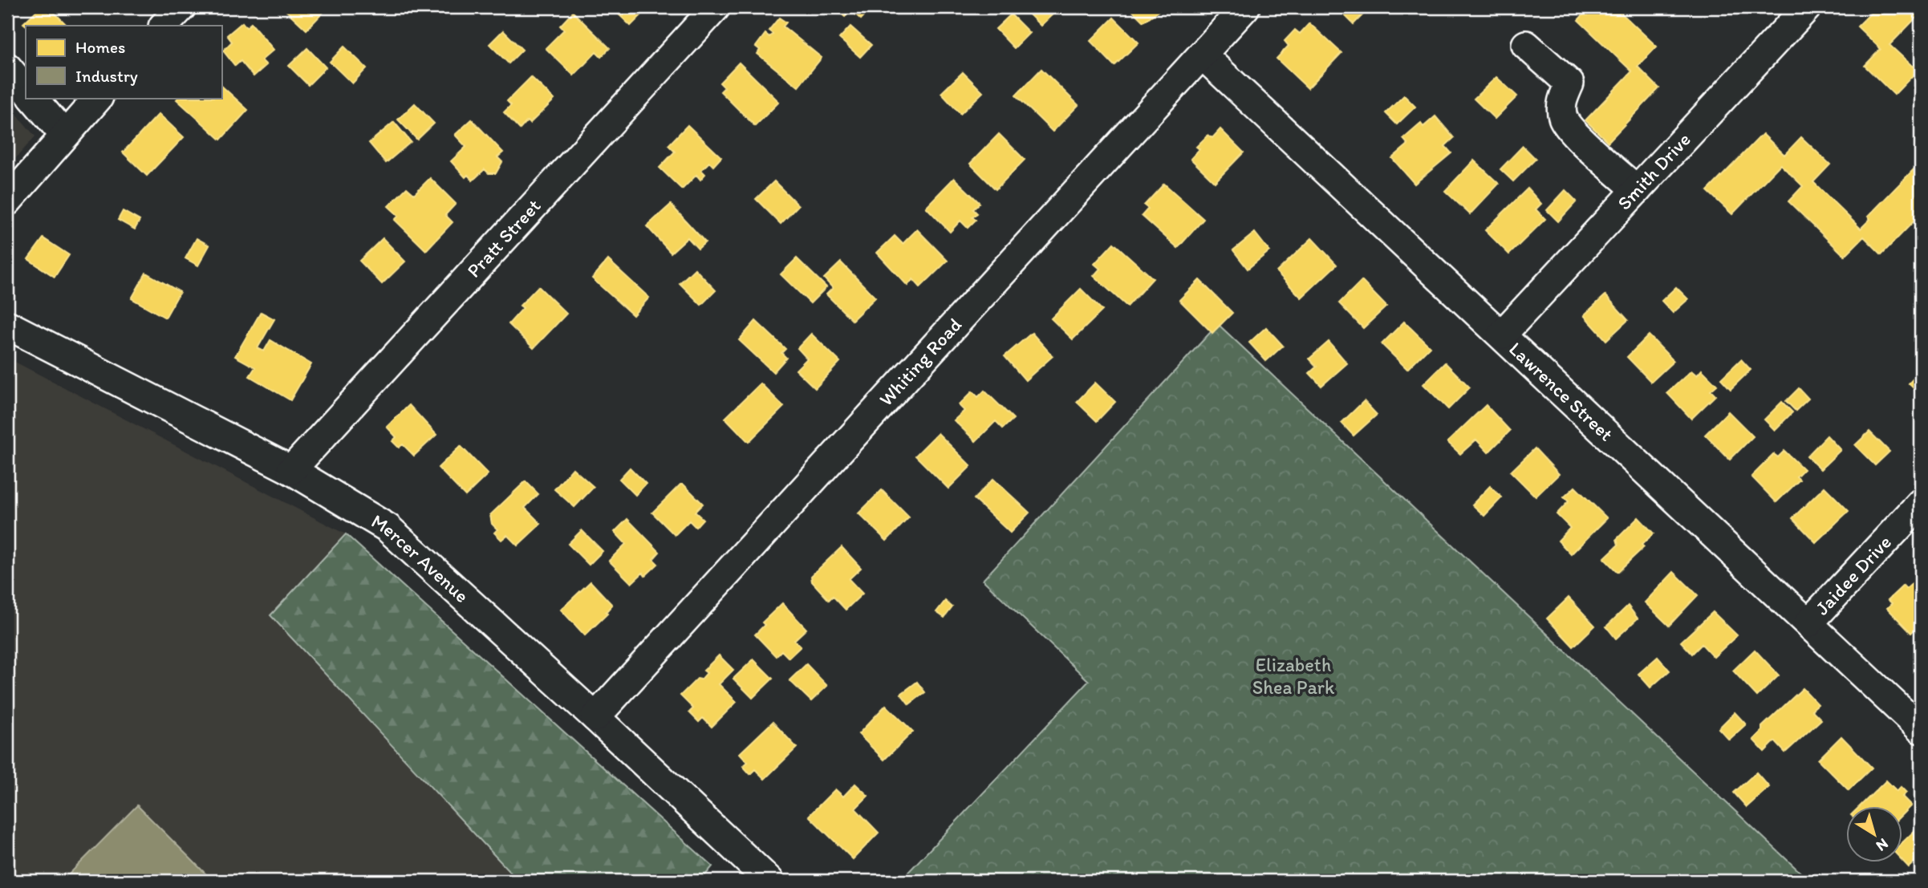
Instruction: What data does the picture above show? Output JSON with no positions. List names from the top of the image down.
{
  "streets": {
    "street": [
      "Smith Drive",
      "Pratt Street",
      "Whiting Road",
      "Lawrence Street",
      "Mercer Avenue",
      "Jaidee Drive"
    ]
  },
  "crossings": [
    ["Smith Drive", "Lawrence Street"],
    ["Pratt Street", "Mercer Avenue"],
    ["Whiting Road", "Lawrence Street"],
    ["Whiting Road", "Mercer Avenue"],
    ["Lawrence Street", "Jaidee Drive"]
  ],
  "parks": ["Elizabeth Shea Park"],
  "legend": ["Homes", "Industry"],
  "north": "bottom right"
}
